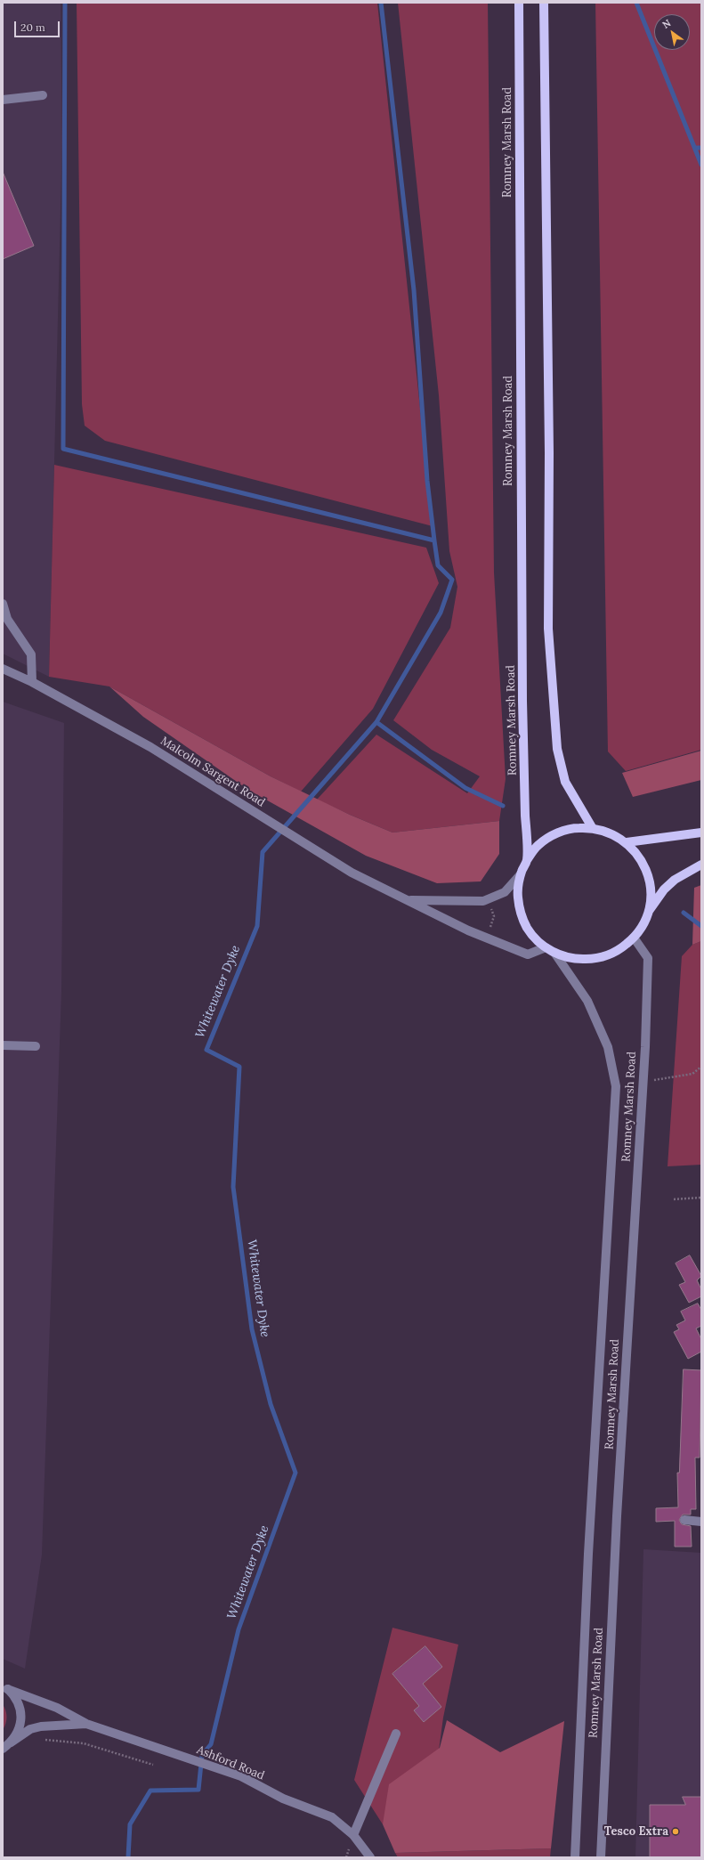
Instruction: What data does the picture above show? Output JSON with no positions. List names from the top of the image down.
{
  "streets": {
    "main road": ["Romney Marsh Road"],
    "street": ["Malcolm Sargent Road", "Ashford Road"]
  },
  "water": ["Whitewater Dyke"],
  "places": ["Tesco Extra"],
  "scale_bar": "20 m",
  "north": "top left"
}
